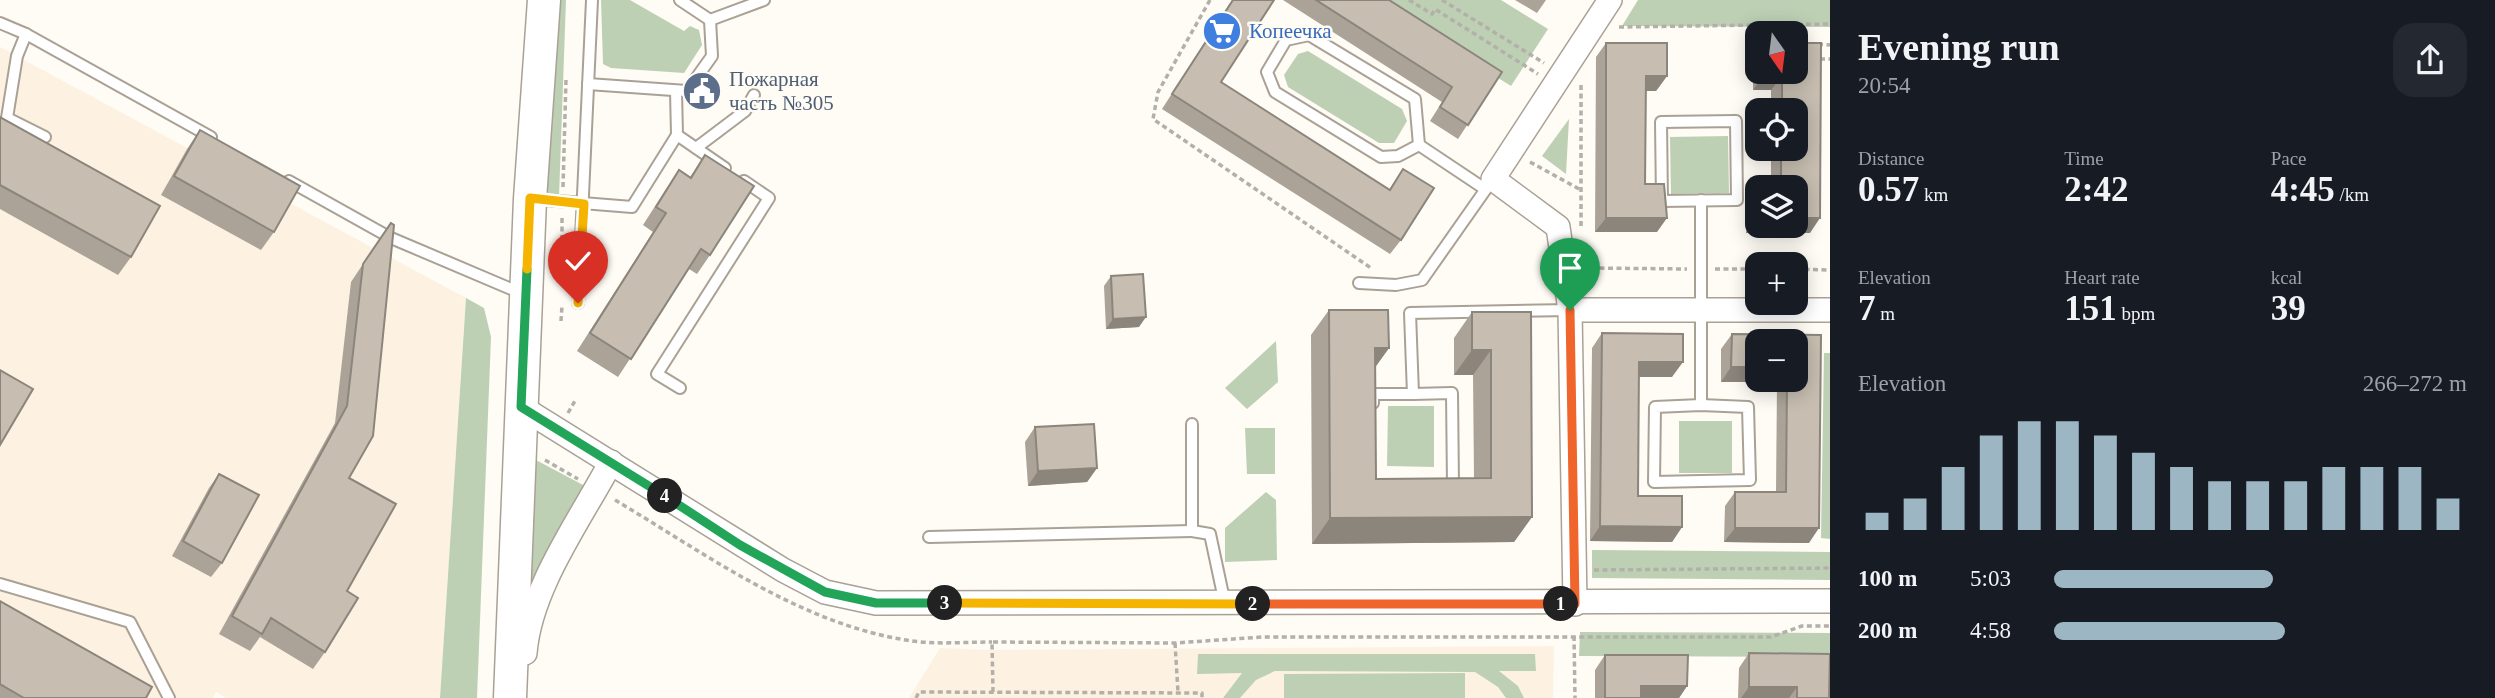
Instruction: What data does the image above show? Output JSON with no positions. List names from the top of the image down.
{
  "places": {
    "supermarket": ["Копеечка"],
    "public building": ["Пожарная часть №305"]
  },
  "north": "bottom",
  "page": {
    "heading": ["Evening run", "20:54"],
    "map_buttons": ["+", "−"],
    "stats": [
      ["Distance", "0.57 km"],
      ["Time", "2:42"],
      ["Pace", "4:45 /km"],
      ["Elevation", "7 m"],
      ["Heart rate", "151 bpm"],
      ["kcal", "39"]
    ],
    "chart": ["Elevation", "266–272 m"],
    "pins": [
      "4",
      "3",
      "1",
      "2"
    ],
    "list": [
      {
        "name": "100 m",
        "note": "5:03"
      },
      {
        "name": "200 m",
        "note": "4:58"
      }
    ]
  }
}
